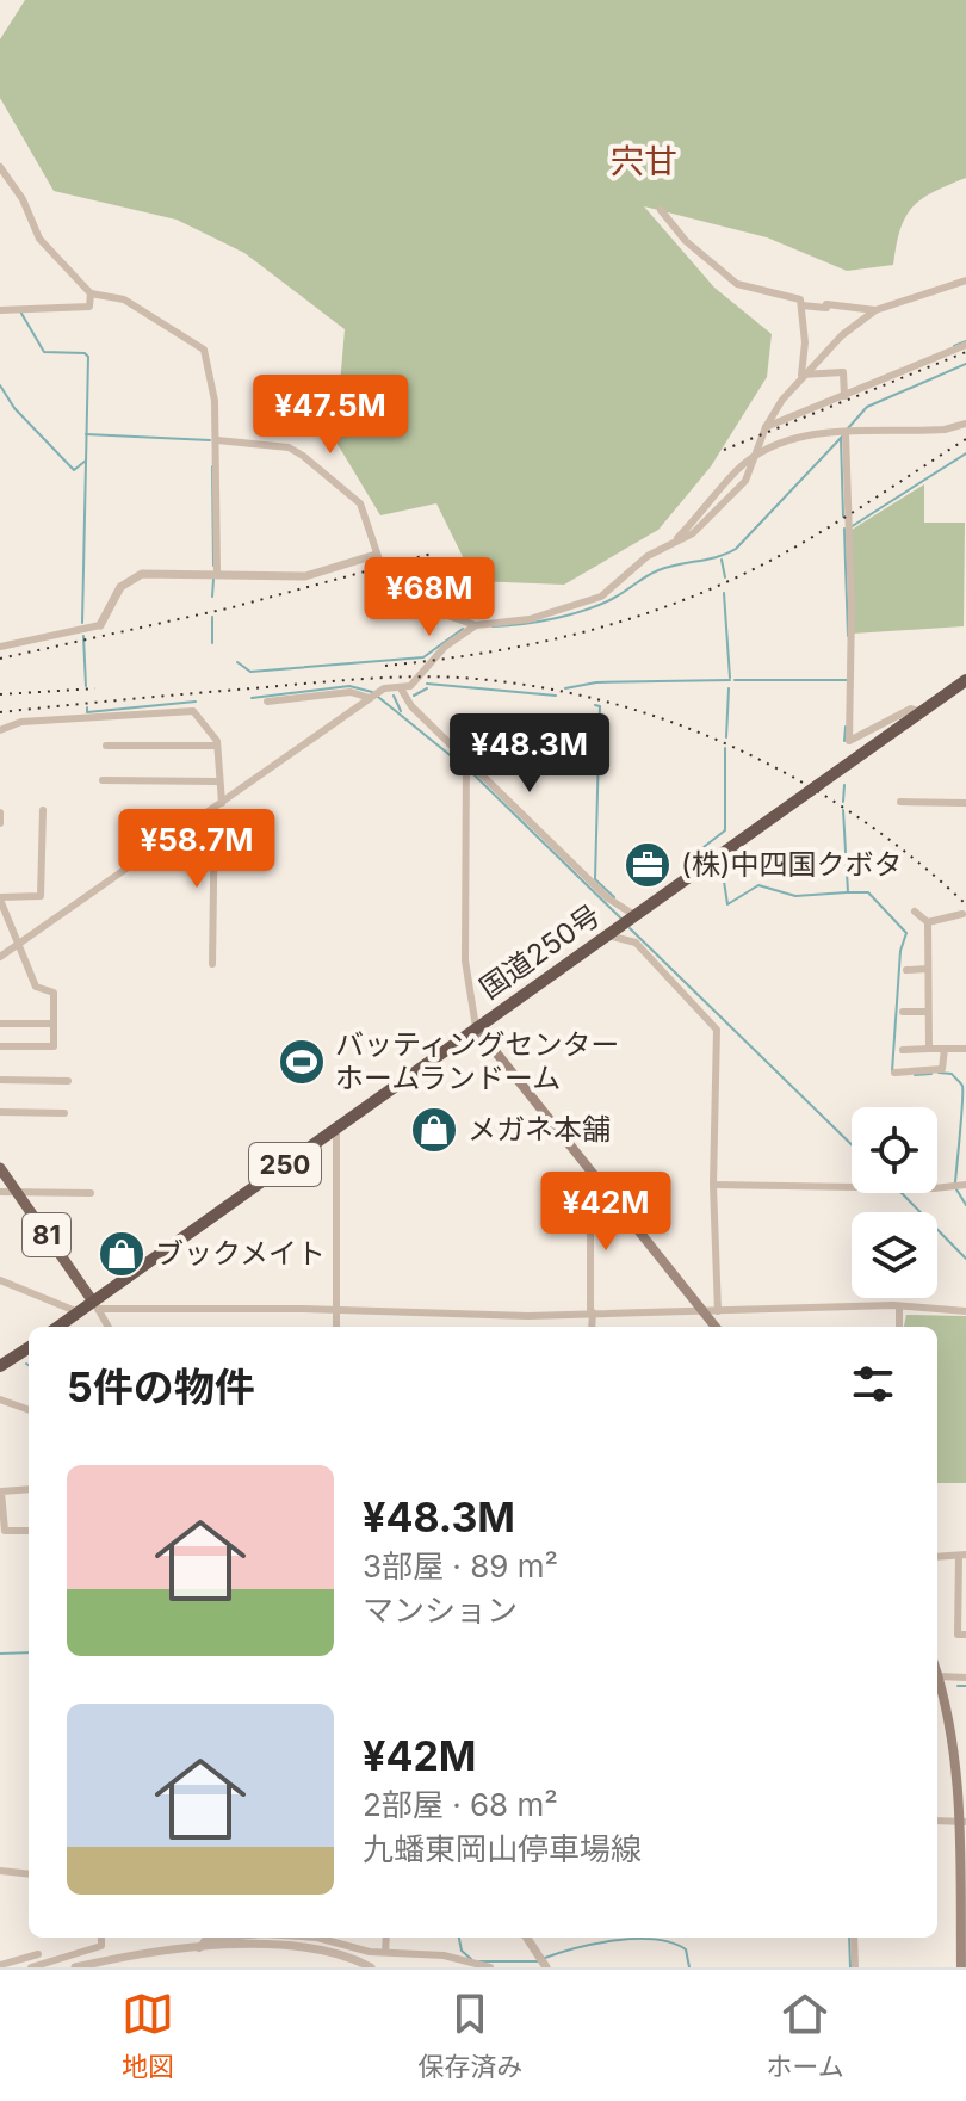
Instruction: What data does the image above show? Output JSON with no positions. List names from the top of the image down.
{
  "streets": {
    "highway": ["国道250号", "250"],
    "main road": ["81"]
  },
  "crossings": [
    ["国道250号", "81"]
  ],
  "districts": ["宍甘"],
  "places": {
    "office": ["(株)中四国クボタ"],
    "sports": ["バッティングセンター ホームランドーム"],
    "shop": ["メガネ本舗", "ブックメイト"]
  },
  "page": {
    "price": [
      "¥47.5M",
      "¥68M",
      "¥48.3M",
      "¥58.7M",
      "¥42M"
    ],
    "heading": "5件の物件",
    "list": [
      {
        "name": "¥48.3M",
        "note": "3部屋 · 89 m² · マンション"
      },
      {
        "name": "¥42M",
        "note": "2部屋 · 68 m² · 九蟠東岡山停車場線"
      }
    ],
    "tabs": ["地図", "保存済み", "ホーム"]
  }
}
